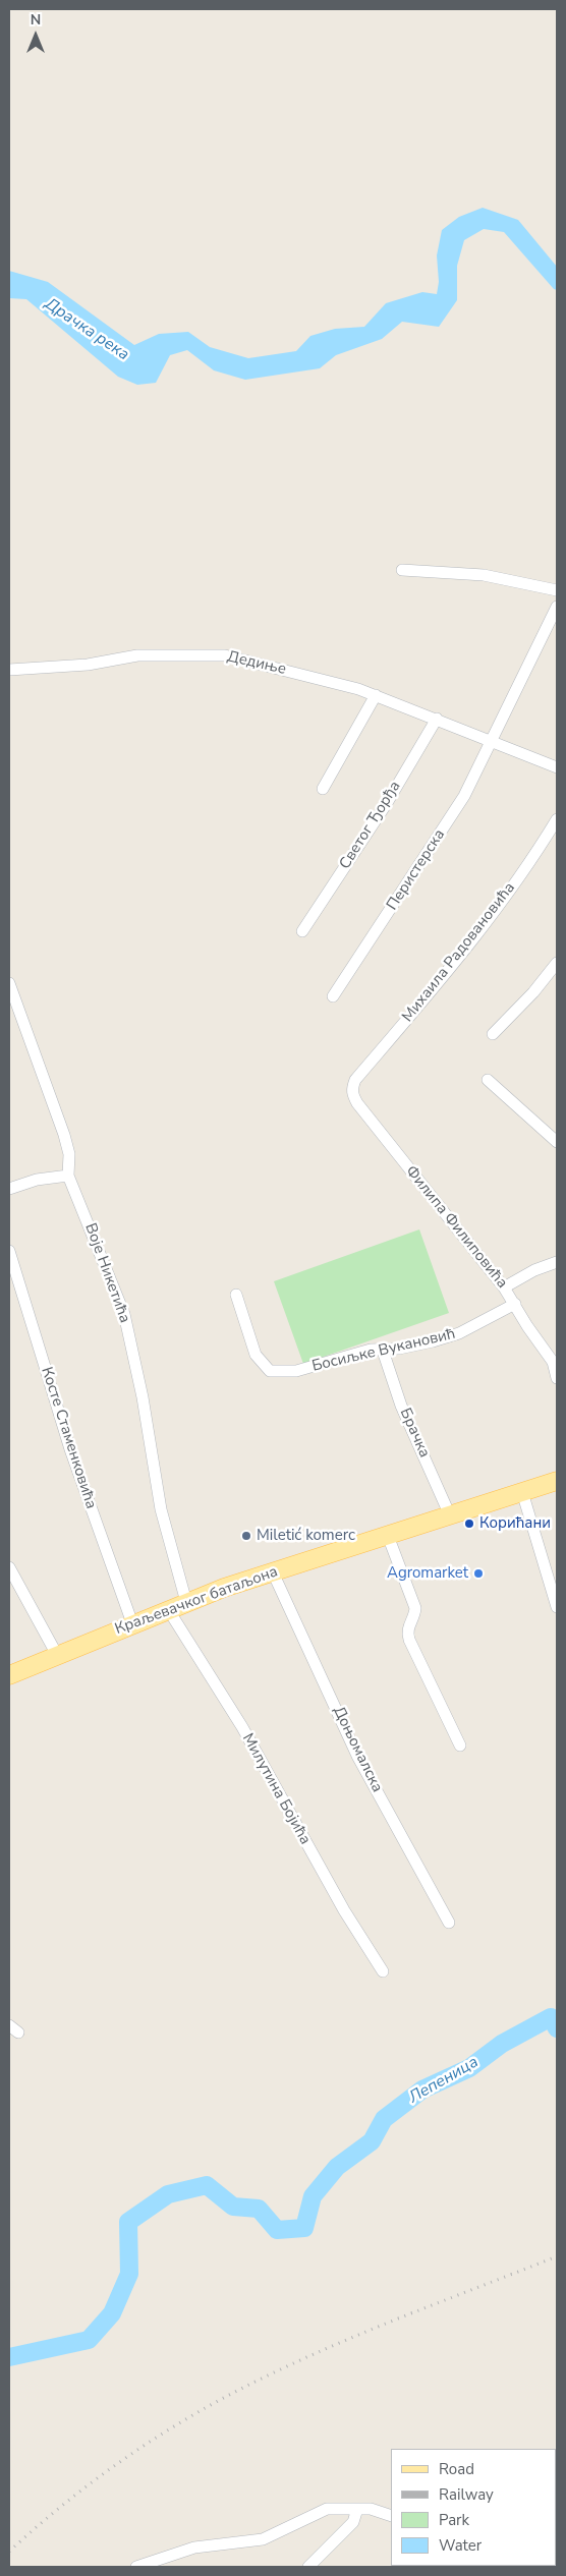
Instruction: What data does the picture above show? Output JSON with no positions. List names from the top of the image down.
{
  "streets": {
    "main road": ["Краљевачког батаљона"],
    "street": [
      "Дедиње",
      "Светог Ђорђа",
      "Перистерска",
      "Михаила Радовановића",
      "Филипа Филиповића",
      "Воје Никетића",
      "Босиљке Вукановић",
      "Брачка",
      "Косте Стаменковића",
      "Доњомалска",
      "Милутина Бојића"
    ]
  },
  "crossings": [
    ["Дедиње", "Светог Ђорђа"],
    ["Дедиње", "Перистерска"],
    ["Михаила Радовановића", "Филипа Филиповића"],
    ["Филипа Филиповића", "Босиљке Вукановић"],
    ["Воје Никетића", "Краљевачког батаљона"],
    ["Босиљке Вукановић", "Брачка"],
    ["Брачка", "Краљевачког батаљона"],
    ["Косте Стаменковића", "Краљевачког батаљона"],
    ["Краљевачког батаљона", "Доњомалска"],
    ["Краљевачког батаљона", "Милутина Бојића"]
  ],
  "water": ["Драчка река", "Лепеница"],
  "places": ["Корићани", "Miletić komerc", "Agromarket"],
  "legend": [
    "Road",
    "Railway",
    "Park",
    "Water"
  ],
  "north": "top"
}
